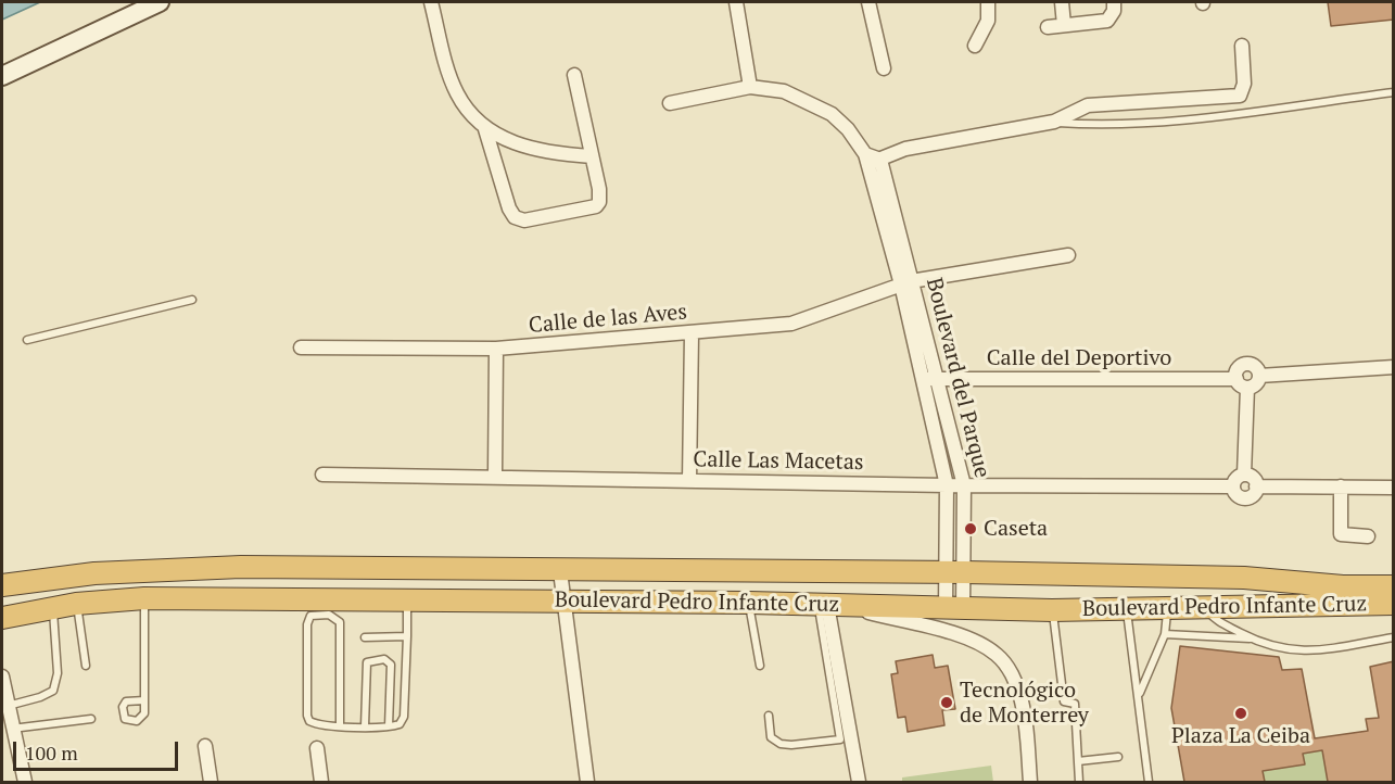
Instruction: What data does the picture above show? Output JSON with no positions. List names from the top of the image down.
{
  "streets": {
    "highway": ["Boulevard Pedro Infante Cruz"],
    "street": [
      "Calle de las Aves",
      "Calle del Deportivo",
      "Boulevard del Parque",
      "Calle Las Macetas"
    ]
  },
  "crossings": [
    ["Calle de las Aves", "Boulevard del Parque"],
    ["Calle del Deportivo", "Boulevard del Parque"],
    ["Boulevard del Parque", "Calle Las Macetas"],
    ["Boulevard del Parque", "Boulevard Pedro Infante Cruz"]
  ],
  "places": ["Caseta", "Tecnológico de Monterrey", "Plaza La Ceiba"],
  "scale_bar": "100 m"
}
